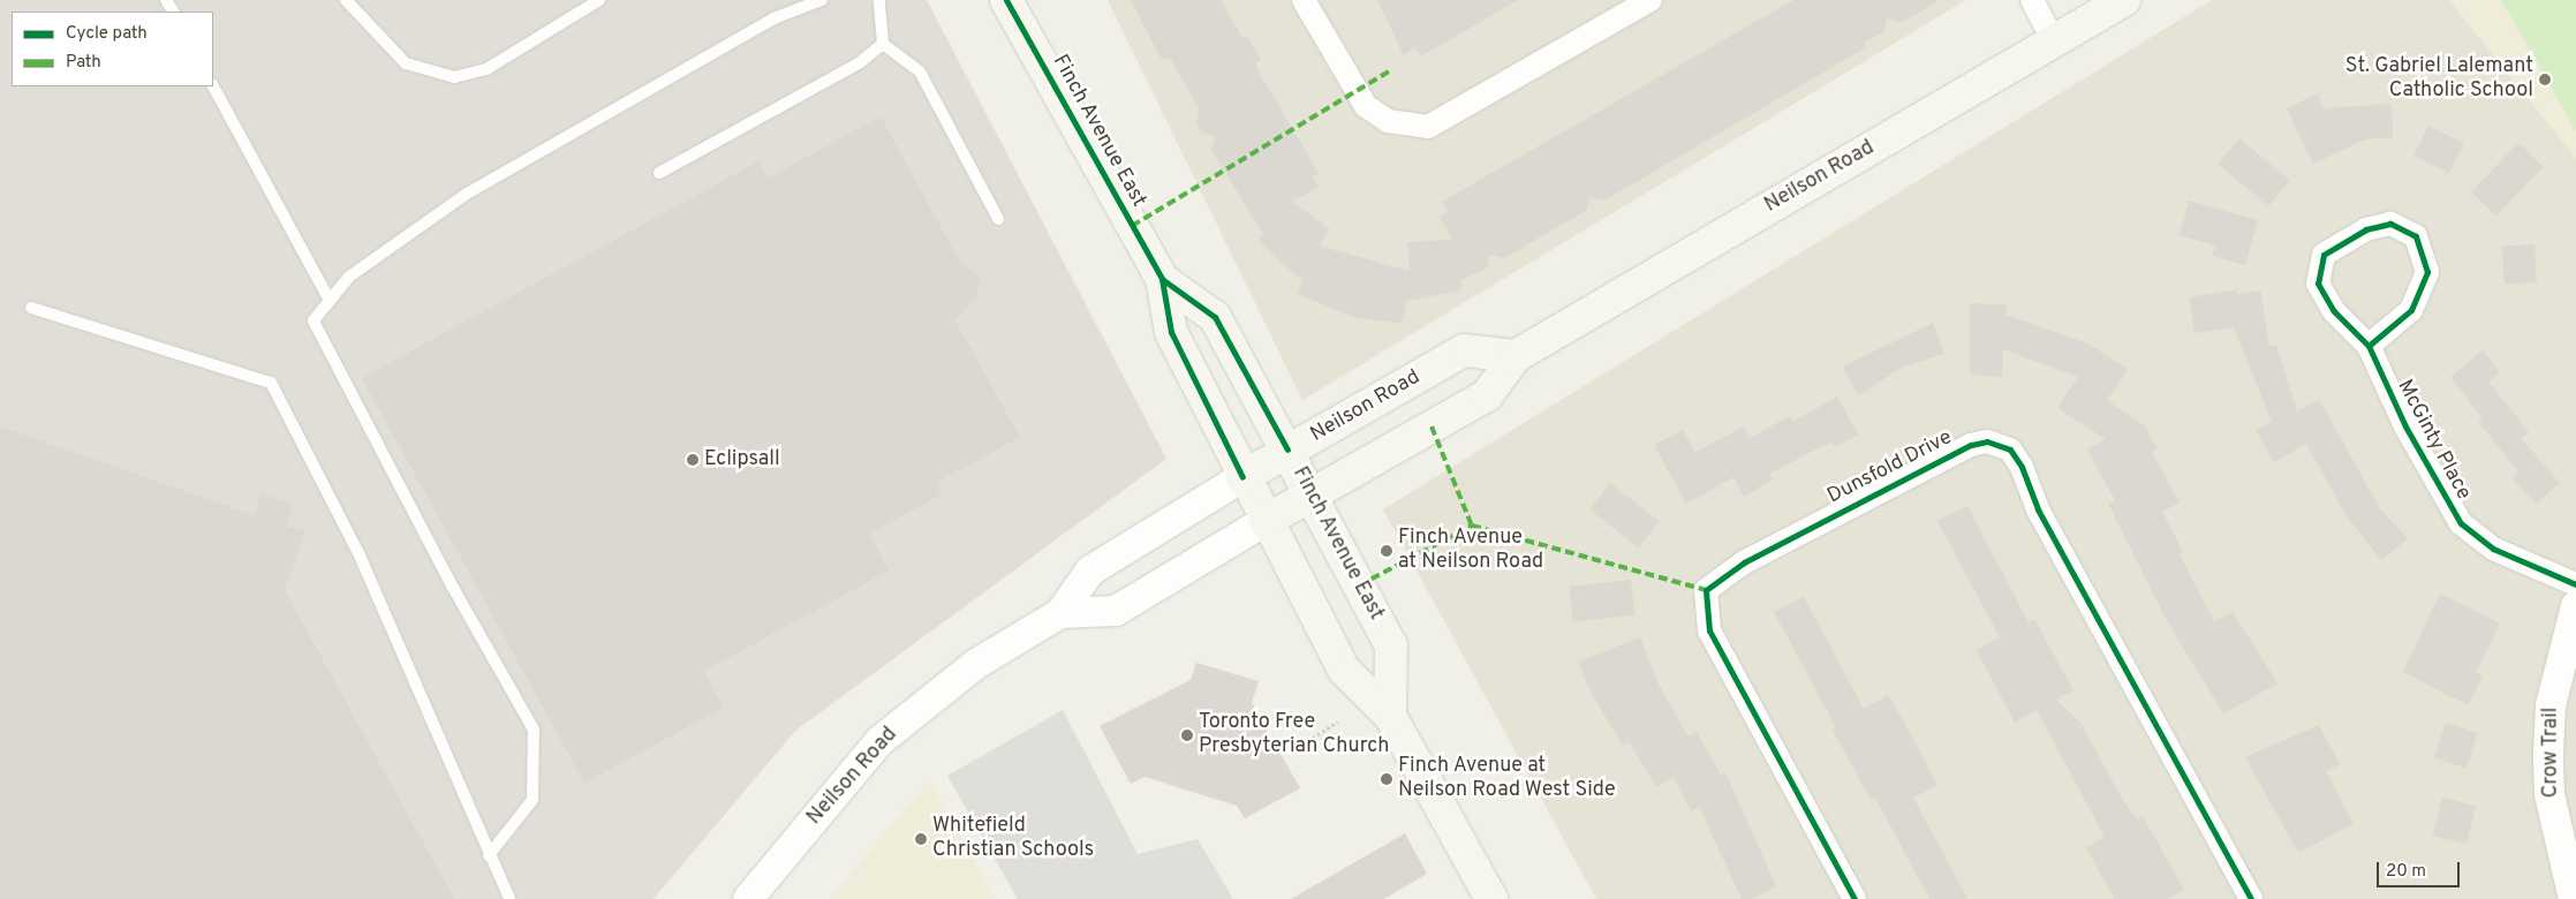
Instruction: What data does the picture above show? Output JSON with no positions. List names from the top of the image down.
{
  "streets": {
    "main road": ["Finch Avenue East", "Neilson Road"],
    "street": ["McGinty Place", "Dunsfold Drive", "Crow Trail"]
  },
  "crossings": [
    ["Finch Avenue East", "Neilson Road"]
  ],
  "places": [
    "St. Gabriel Lalemant Catholic School",
    "Eclipsall",
    "Finch Avenue at Neilson Road",
    "Toronto Free Presbyterian Church",
    "Finch Avenue at Neilson Road West Side",
    "Whitefield Christian Schools"
  ],
  "legend": ["Cycle path", "Path"],
  "scale_bar": "20 m"
}
